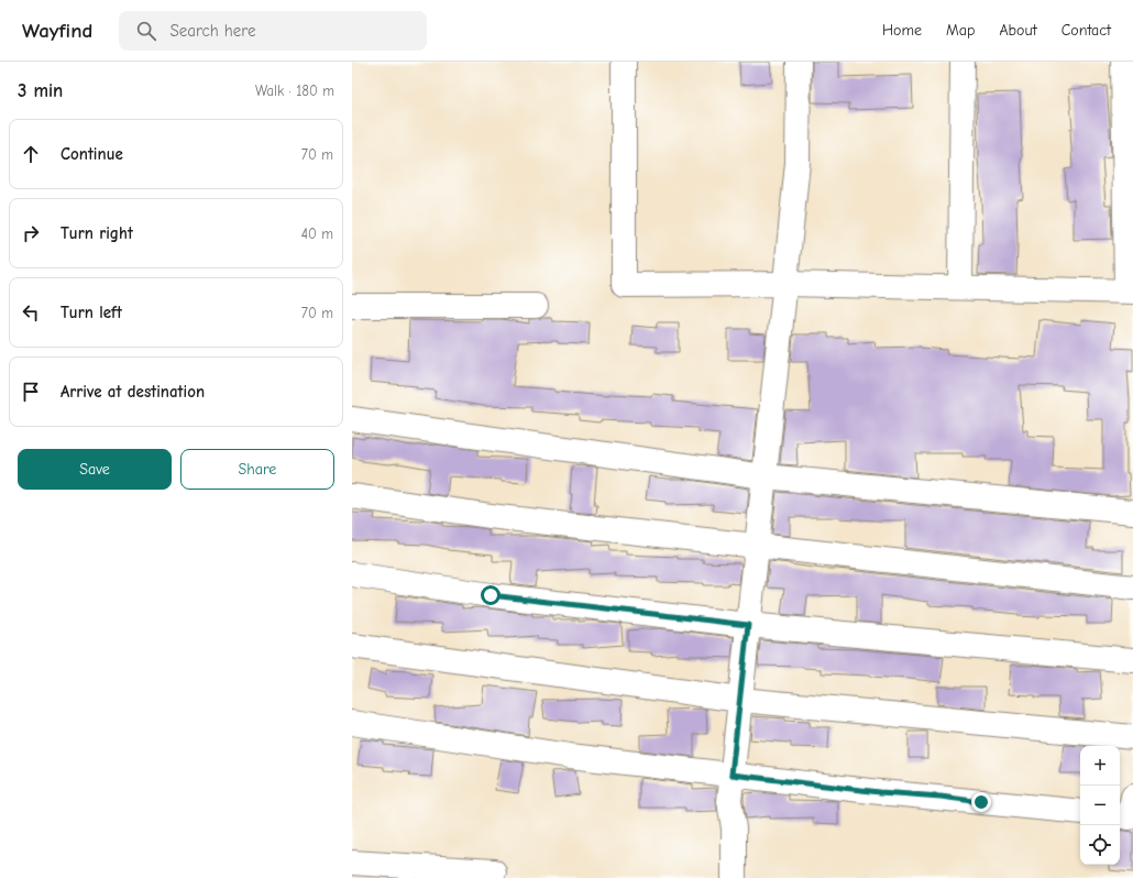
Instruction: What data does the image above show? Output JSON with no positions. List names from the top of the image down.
{
  "page": {
    "header": "Wayfind",
    "search": "Search here",
    "nav": [
      "Home",
      "Map",
      "About",
      "Contact"
    ],
    "heading": ["3 min", "Walk · 180 m"],
    "list": [
      ["Continue", "70 m"],
      ["Turn right", "40 m"],
      ["Turn left", "70 m"],
      "Arrive at destination"
    ],
    "buttons": ["Save", "Share"],
    "map_buttons": ["+", "−"]
  }
}
